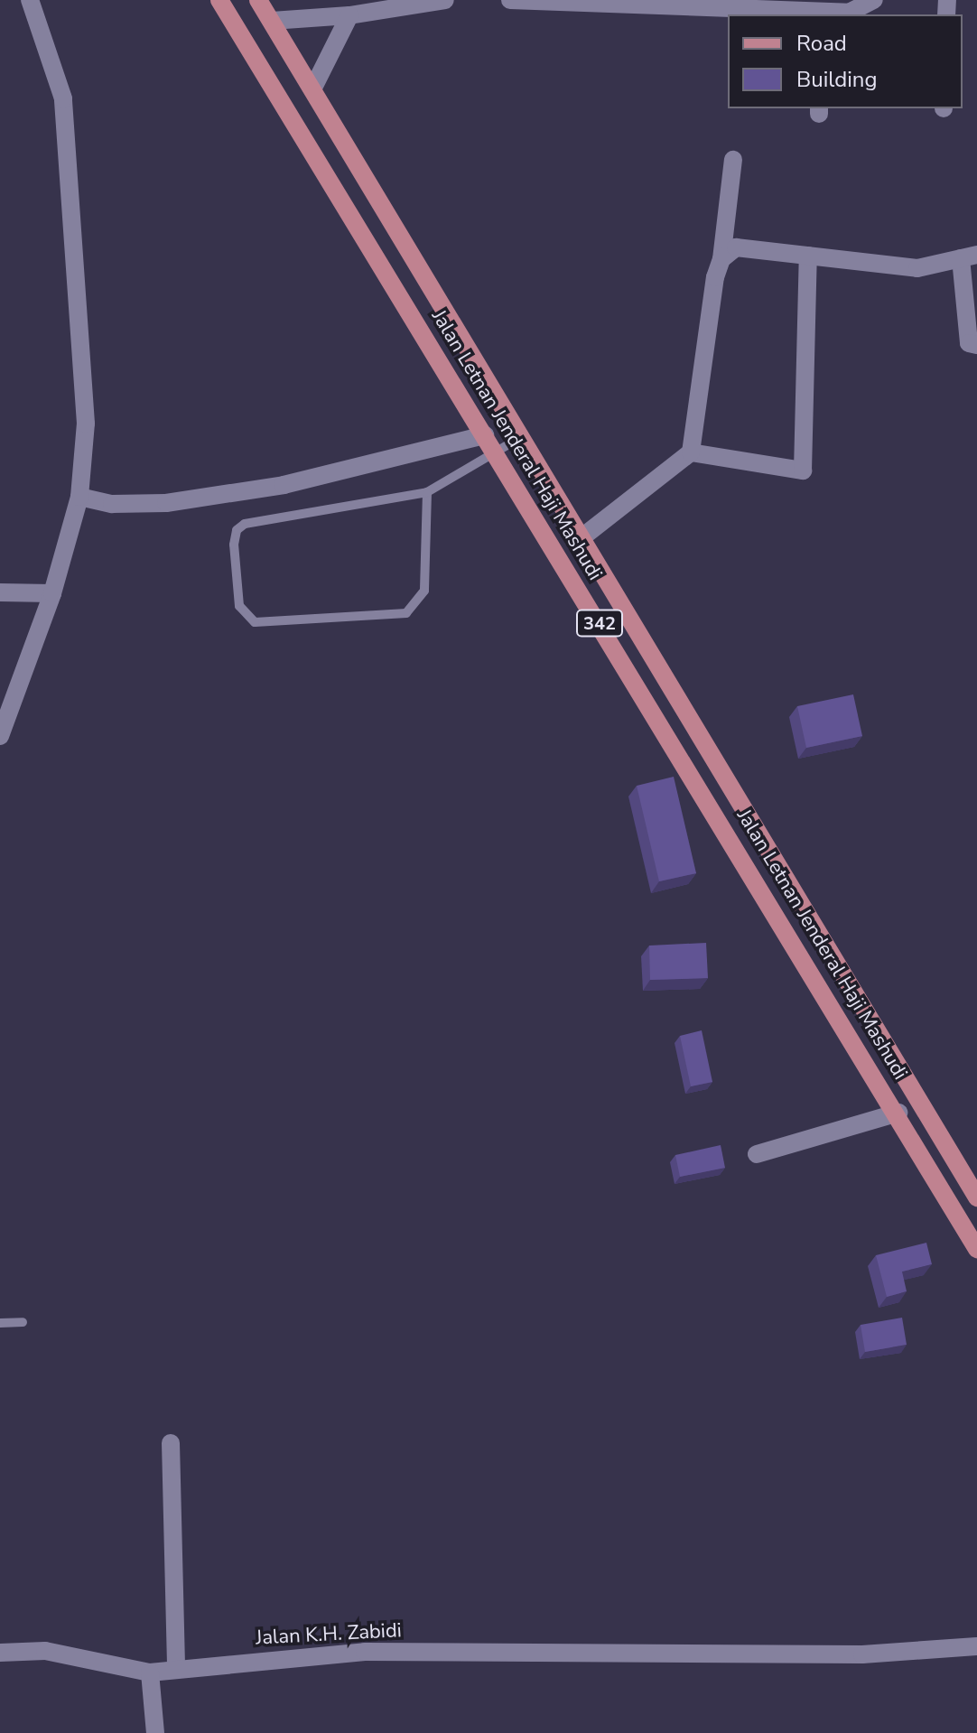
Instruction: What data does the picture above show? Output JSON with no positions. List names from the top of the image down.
{
  "streets": {
    "main road": ["Jalan Letnan Jenderal Haji Mashudi", "342"],
    "street": ["Jalan K.H. Zabidi"]
  },
  "legend": ["Road", "Building"]
}
